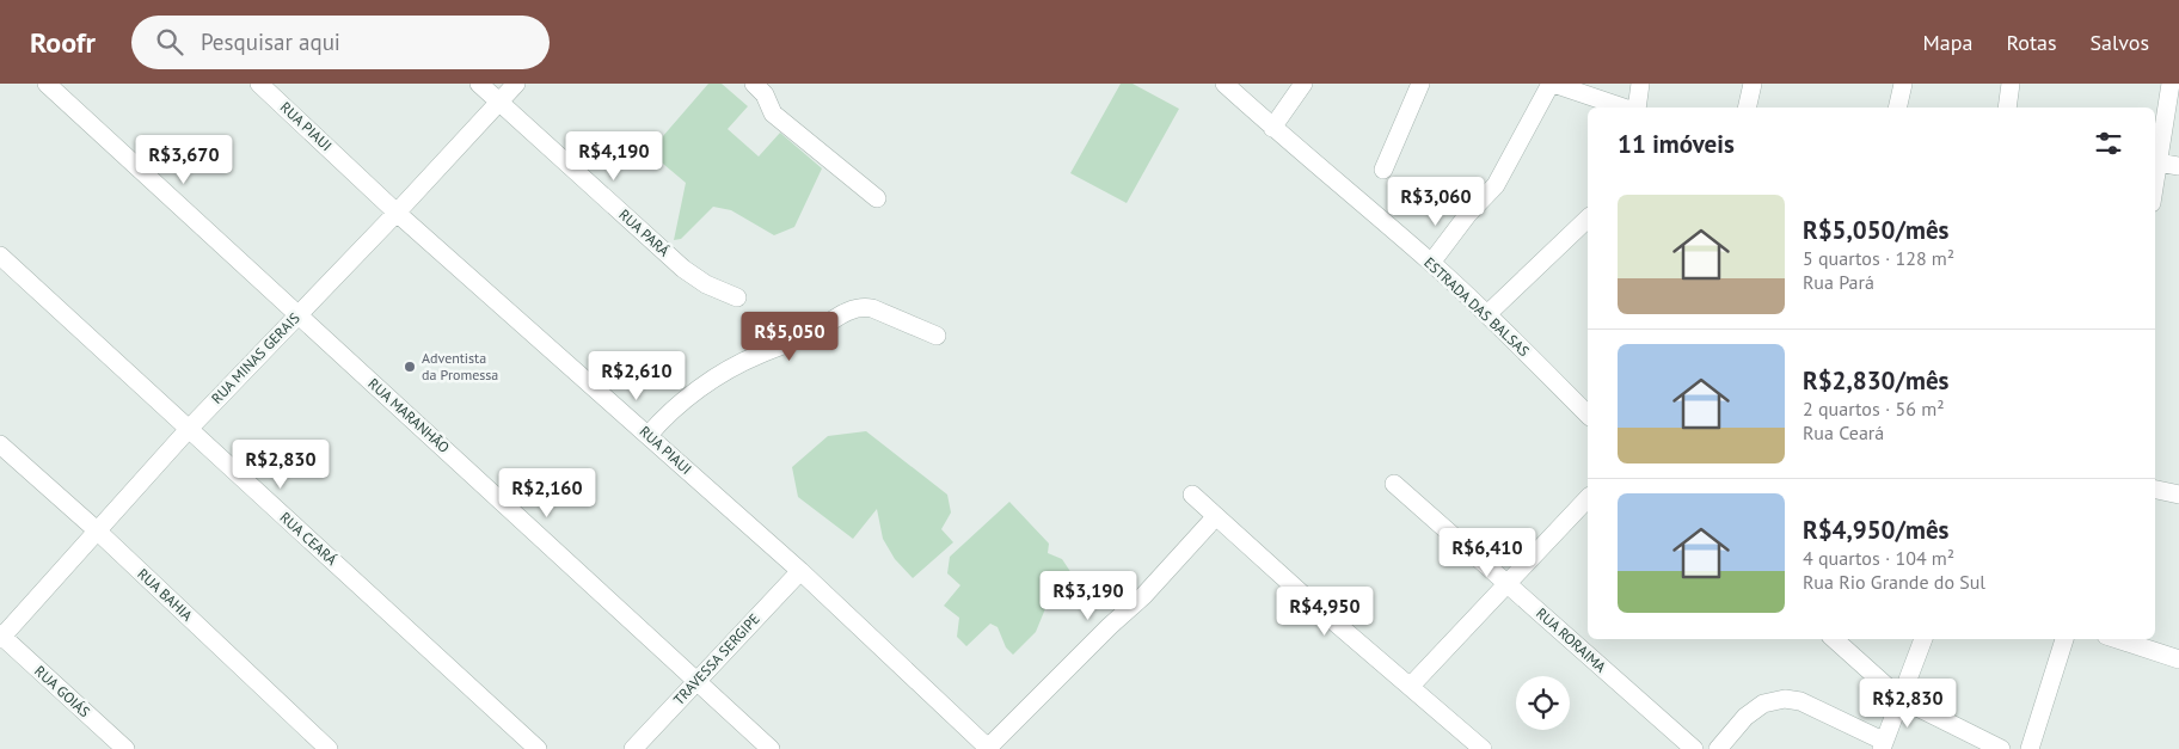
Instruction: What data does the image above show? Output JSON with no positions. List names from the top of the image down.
{
  "streets": {
    "street": [
      "RUA PIAUI",
      "RUA PARÁ",
      "ESTRADA DAS BALSAS",
      "RUA MINAS GERAIS",
      "RUA MARANHÃO",
      "RUA CEARÁ",
      "RUA BAHIA",
      "RUA RORAIMA",
      "TRAVESSA SERGIPE",
      "RUA GOIÁS"
    ]
  },
  "crossings": [
    ["RUA PIAUI", "RUA MINAS GERAIS"],
    ["RUA PIAUI", "TRAVESSA SERGIPE"],
    ["RUA PARÁ", "RUA MINAS GERAIS"],
    ["RUA MINAS GERAIS", "RUA MARANHÃO"],
    ["RUA MINAS GERAIS", "RUA CEARÁ"],
    ["RUA MINAS GERAIS", "RUA BAHIA"],
    ["RUA MINAS GERAIS", "RUA GOIÁS"],
    ["RUA MARANHÃO", "TRAVESSA SERGIPE"]
  ],
  "places": ["Adventista da Promessa"],
  "page": {
    "header": "Roofr",
    "search": "Pesquisar aqui",
    "nav": ["Mapa", "Rotas", "Salvos"],
    "heading": "11 imóveis",
    "price": [
      "R$4,190",
      "R$3,670",
      "R$3,060",
      "R$5,050",
      "R$2,610",
      "R$2,830",
      "R$2,160",
      "R$6,410",
      "R$3,190",
      "R$4,950",
      "R$2,830"
    ],
    "list": [
      {
        "name": "R$5,050/mês",
        "note": "5 quartos · 128 m² · Rua Pará"
      },
      {
        "name": "R$2,830/mês",
        "note": "2 quartos · 56 m² · Rua Ceará"
      },
      {
        "name": "R$4,950/mês",
        "note": "4 quartos · 104 m² · Rua Rio Grande do Sul"
      }
    ]
  }
}
